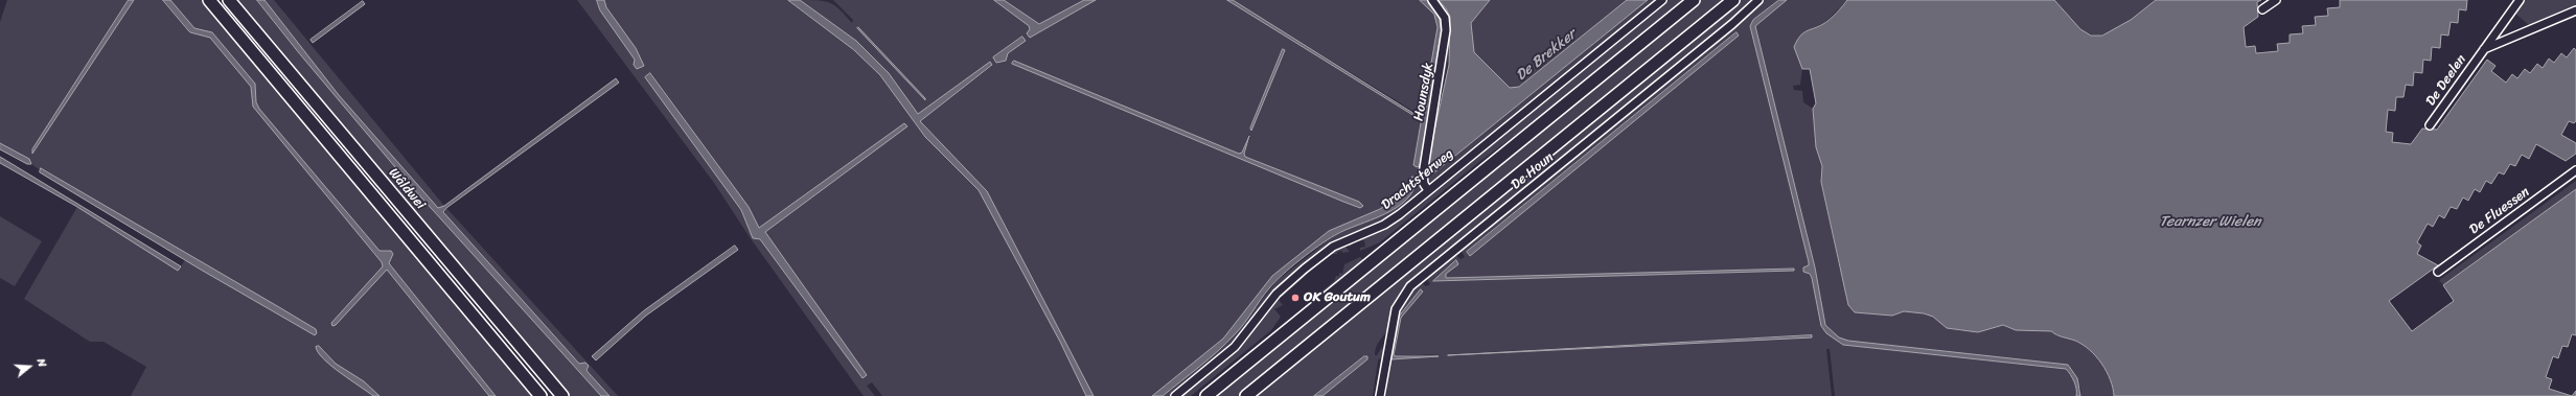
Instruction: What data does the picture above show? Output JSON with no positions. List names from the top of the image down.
{
  "streets": {
    "main road": ["Wâldwei"],
    "street": [
      "De Deelen",
      "Hounsdyk",
      "De Houn",
      "Drachtsterweg",
      "De Fluessen"
    ]
  },
  "crossings": [
    ["Hounsdyk", "Drachtsterweg"]
  ],
  "water": ["De Brekker", "Tearnzer Wielen"],
  "places": ["OK Goutum"],
  "north": "right"
}
